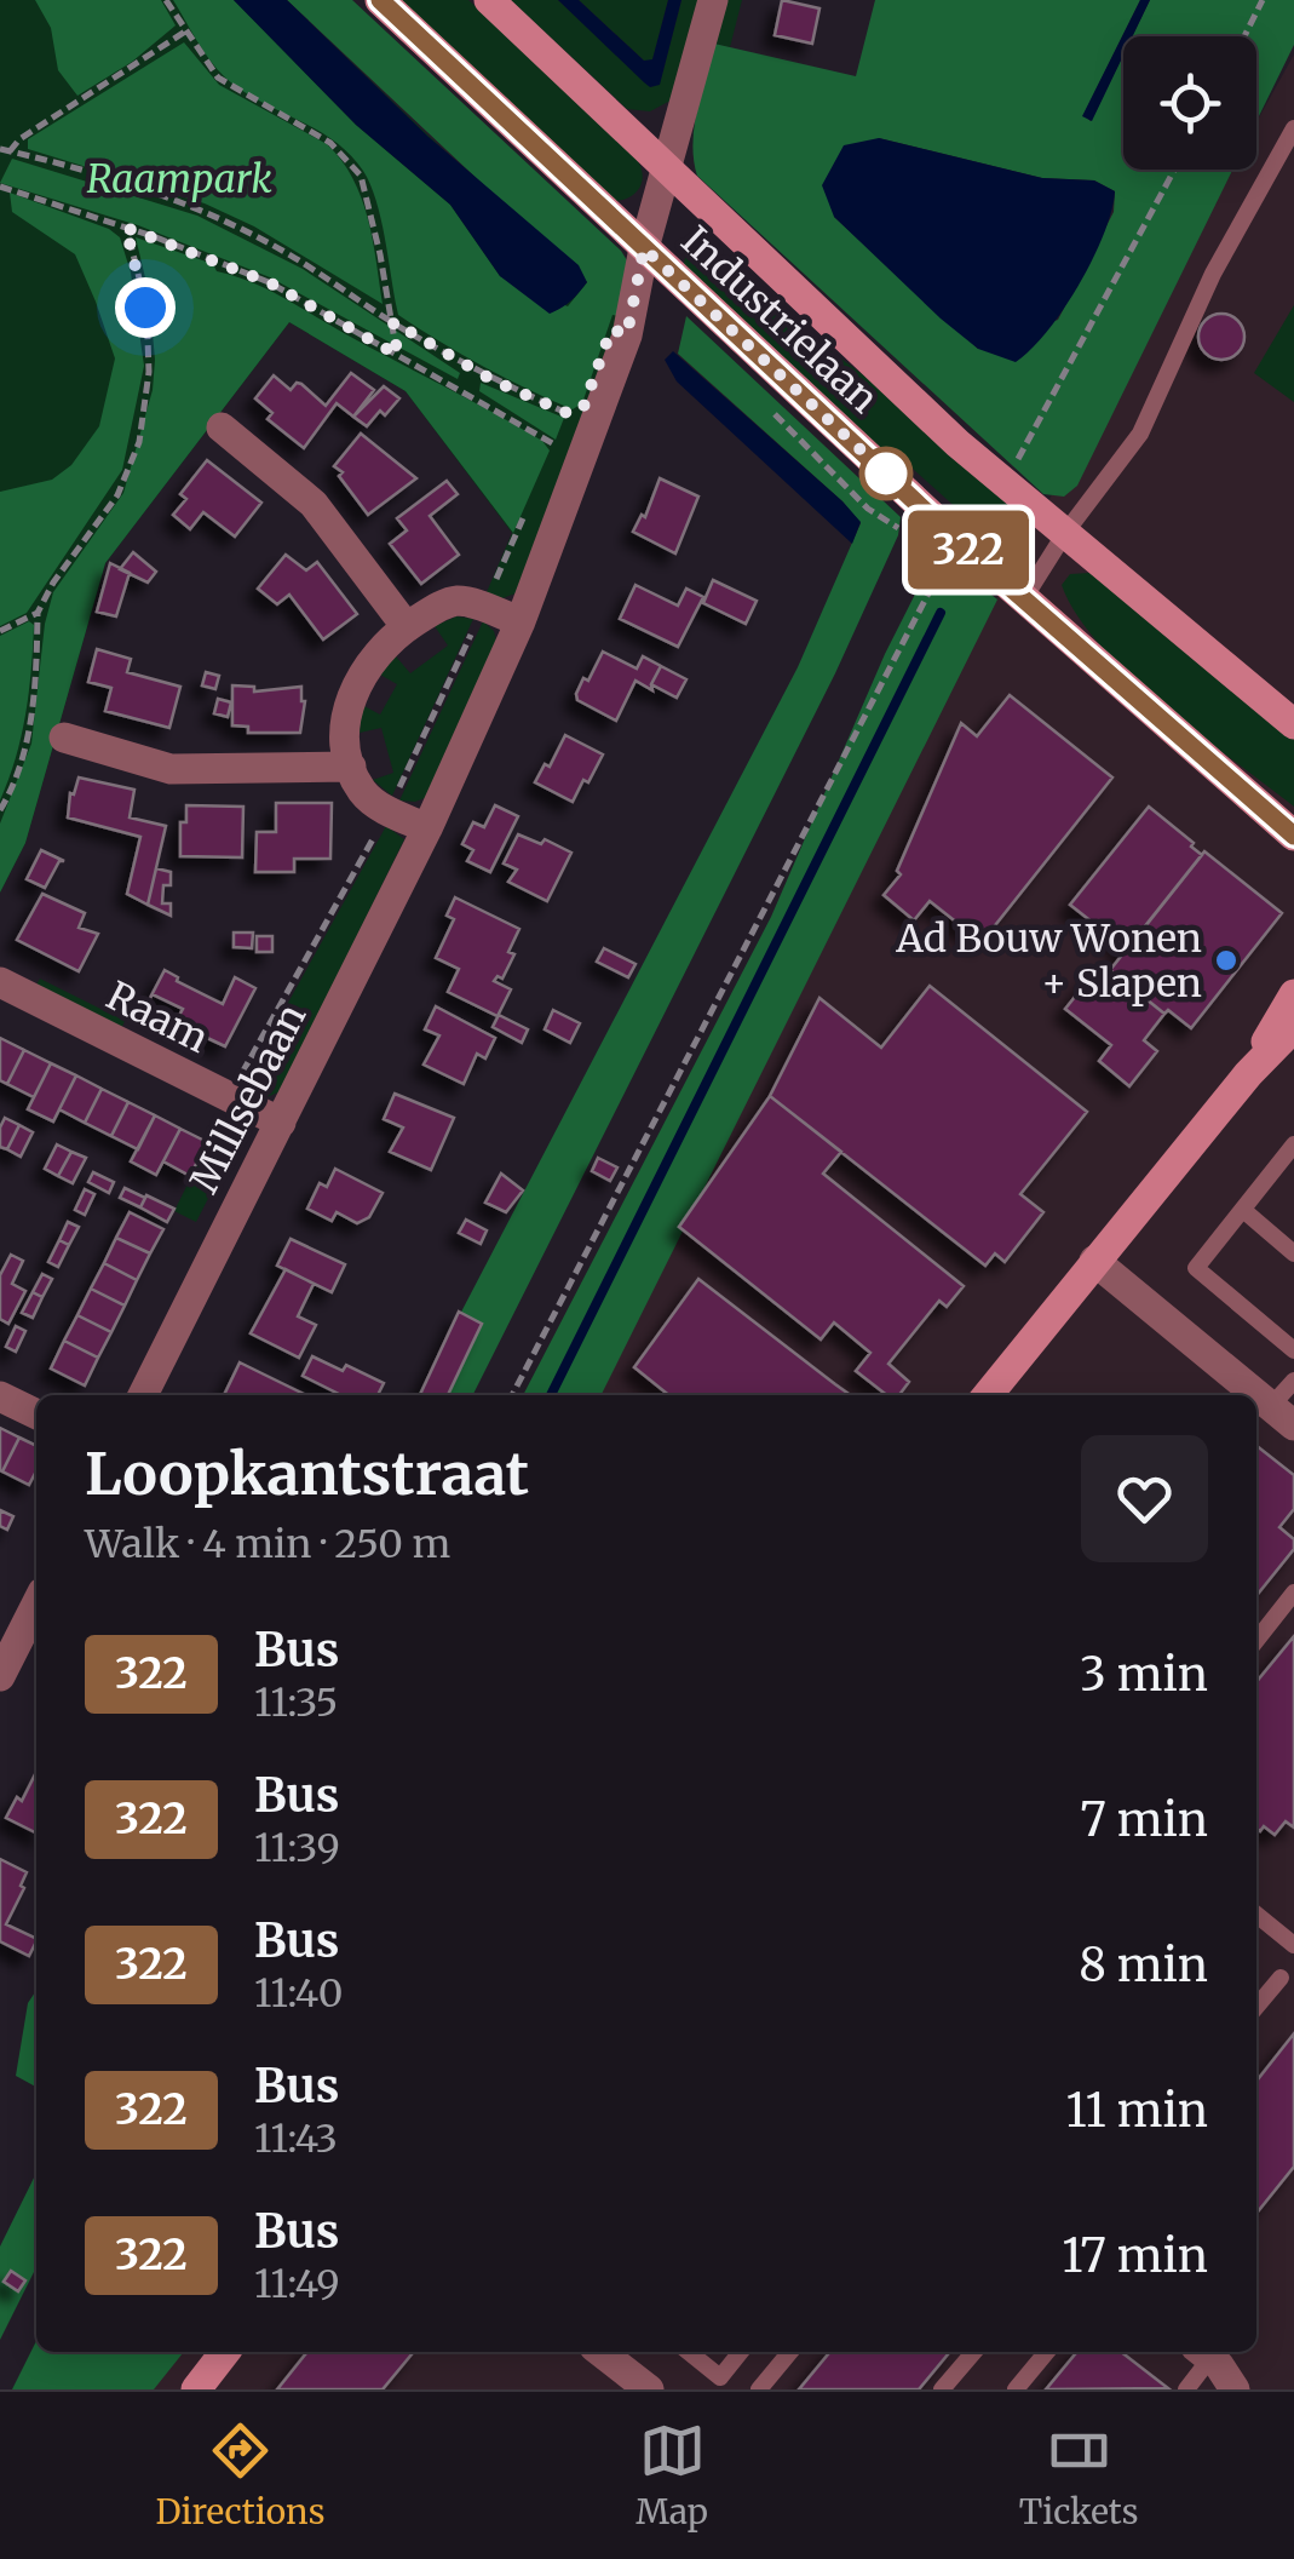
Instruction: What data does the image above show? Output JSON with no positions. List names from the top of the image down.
{
  "streets": {
    "main road": ["Industrielaan"],
    "street": ["Raam", "Millsebaan"]
  },
  "crossings": [
    ["Industrielaan", "Millsebaan"],
    ["Raam", "Millsebaan"]
  ],
  "parks": ["Raampark"],
  "places": ["Ad Bouw Wonen + Slapen"],
  "lines": ["bus line 322"],
  "page": {
    "on_map": "322",
    "heading": ["Loopkantstraat", "Walk · 4 min · 250 m"],
    "list": [
      {
        "mark": "322",
        "name": "Bus",
        "note": "11:35",
        "value": "3 min"
      },
      {
        "mark": "322",
        "name": "Bus",
        "note": "11:39",
        "value": "7 min"
      },
      {
        "mark": "322",
        "name": "Bus",
        "note": "11:40",
        "value": "8 min"
      },
      {
        "mark": "322",
        "name": "Bus",
        "note": "11:43",
        "value": "11 min"
      },
      {
        "mark": "322",
        "name": "Bus",
        "note": "11:49",
        "value": "17 min"
      }
    ],
    "tabs": ["Directions", "Map", "Tickets"]
  }
}
